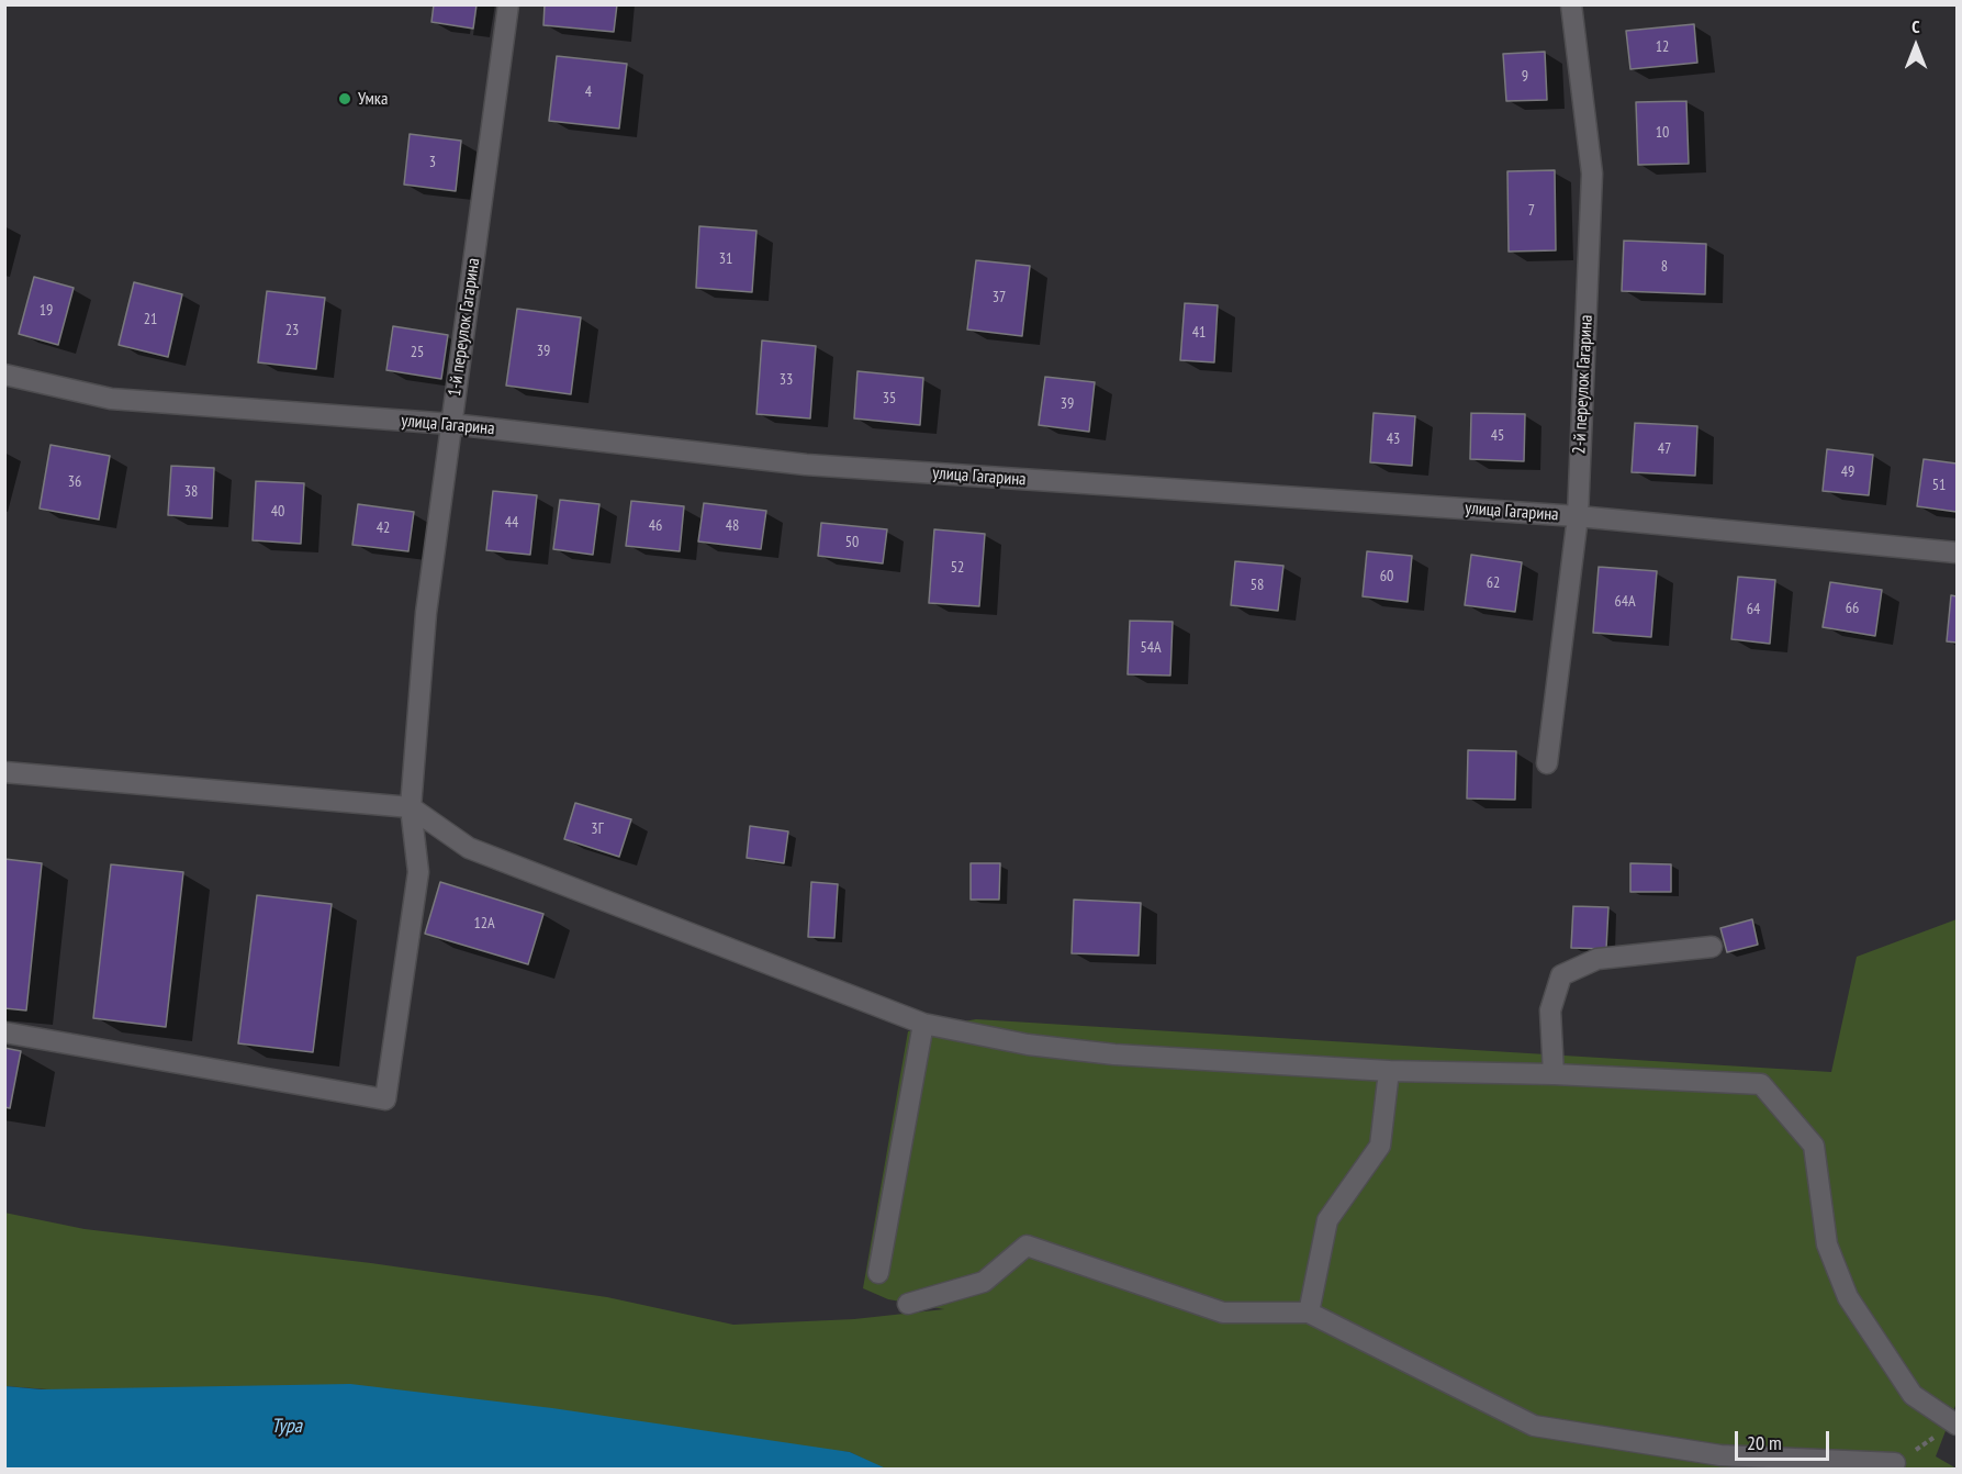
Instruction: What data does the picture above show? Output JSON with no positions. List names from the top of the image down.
{
  "streets": {
    "street": ["1-й переулок Гагарина", "2-й переулок Гагарина", "улица Гагарина"]
  },
  "crossings": [
    ["1-й переулок Гагарина", "улица Гагарина"],
    ["2-й переулок Гагарина", "улица Гагарина"]
  ],
  "water": ["Тура"],
  "places": ["Умка"],
  "house_numbers": [
    "12",
    "9",
    "4",
    "10",
    "3",
    "7",
    "31",
    "8",
    "37",
    "19",
    "21",
    "23",
    "41",
    "39",
    "25",
    "33",
    "35",
    "39",
    "45",
    "43",
    "47",
    "49",
    "36",
    "51",
    "38",
    "40",
    "44",
    "46",
    "48",
    "42",
    "50",
    "52",
    "60",
    "62",
    "58",
    "64А",
    "66",
    "64",
    "54А",
    "3Г",
    "12А"
  ],
  "scale_bar": "20 m",
  "north": "top"
}
